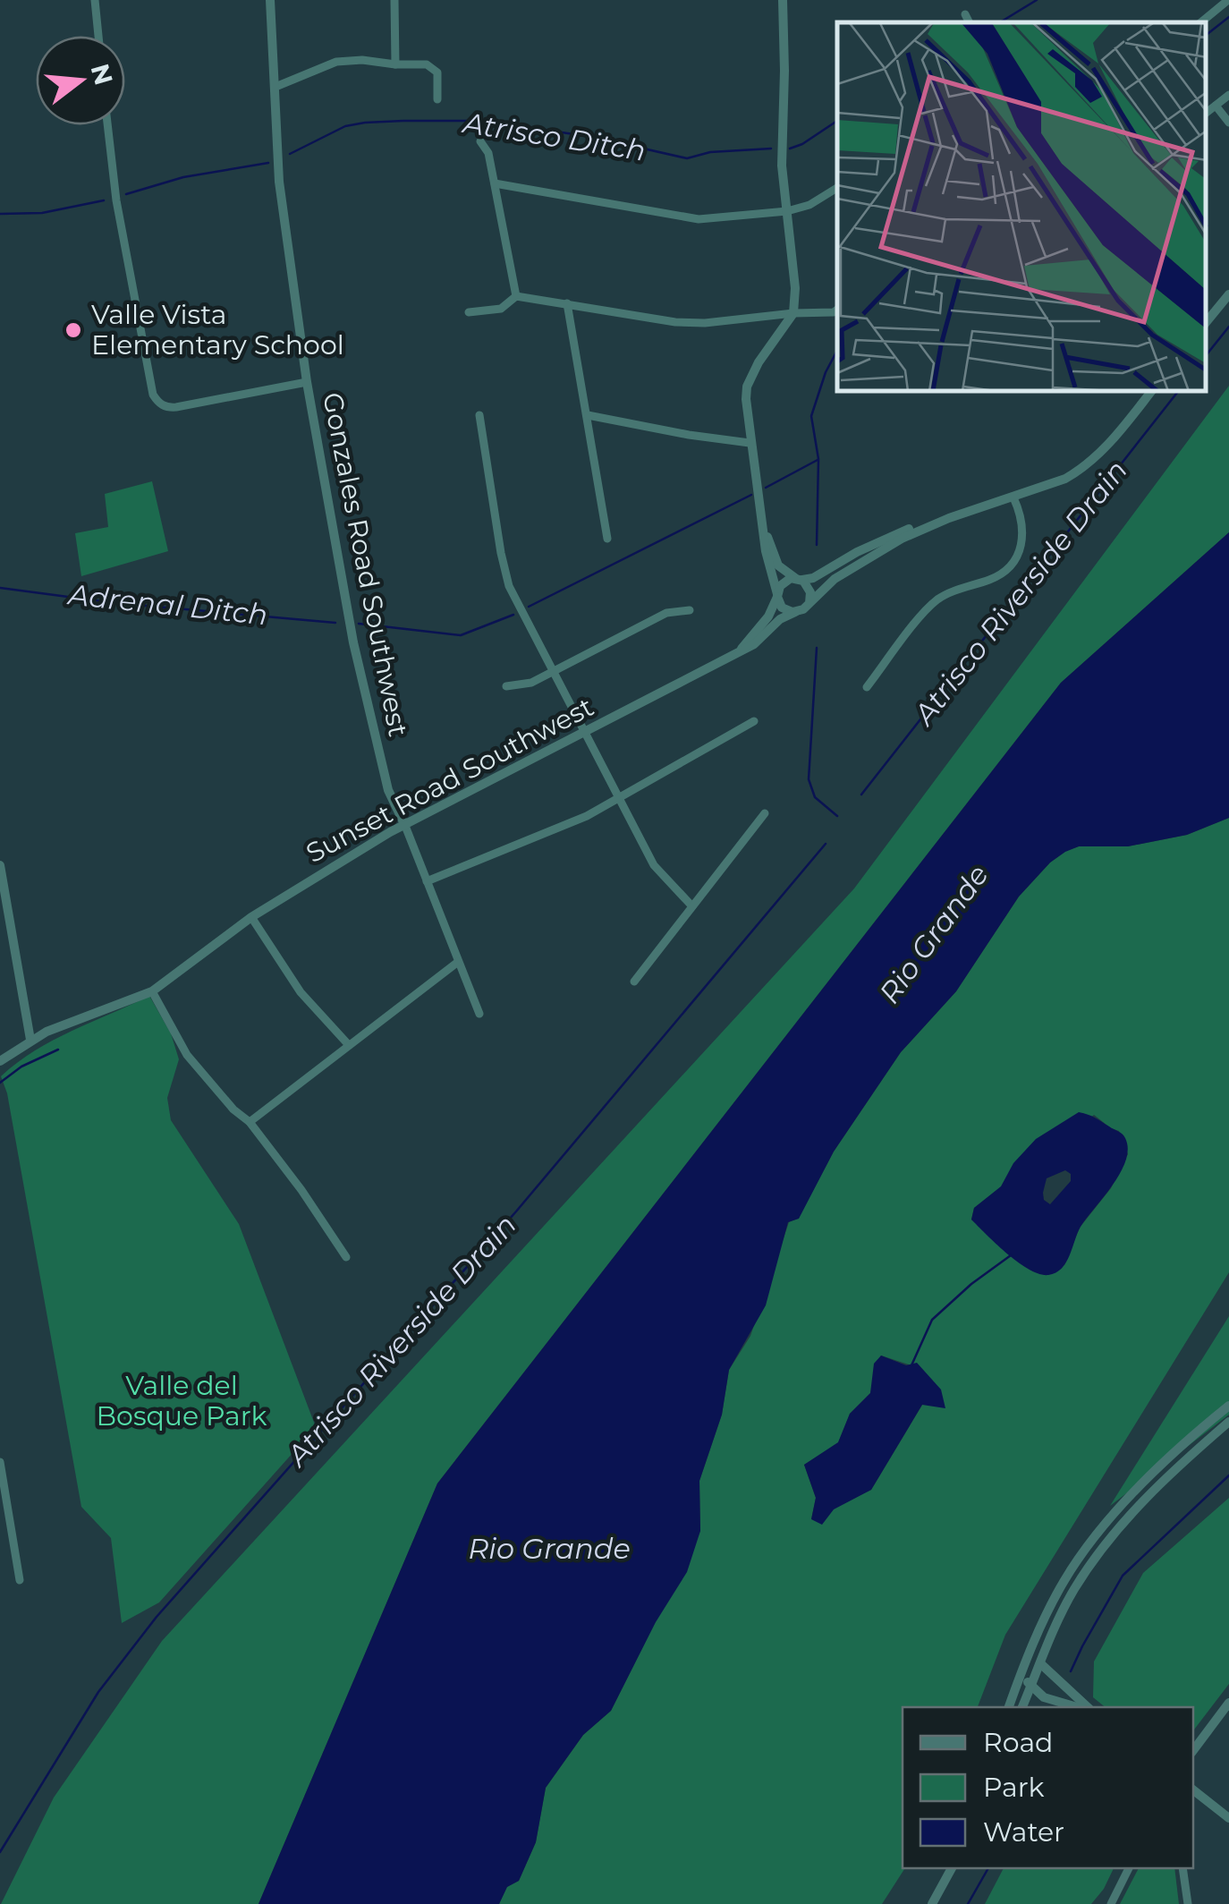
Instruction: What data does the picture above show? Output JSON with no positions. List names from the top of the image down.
{
  "streets": {
    "street": ["Gonzales Road Southwest", "Sunset Road Southwest"]
  },
  "crossings": [
    ["Gonzales Road Southwest", "Sunset Road Southwest"]
  ],
  "water": [
    "Atrisco Ditch",
    "Atrisco Riverside Drain",
    "Adrenal Ditch",
    "Rio Grande"
  ],
  "parks": ["Valle del Bosque Park"],
  "places": ["Valle Vista Elementary School"],
  "legend": ["Road", "Park", "Water"],
  "north": "right"
}
